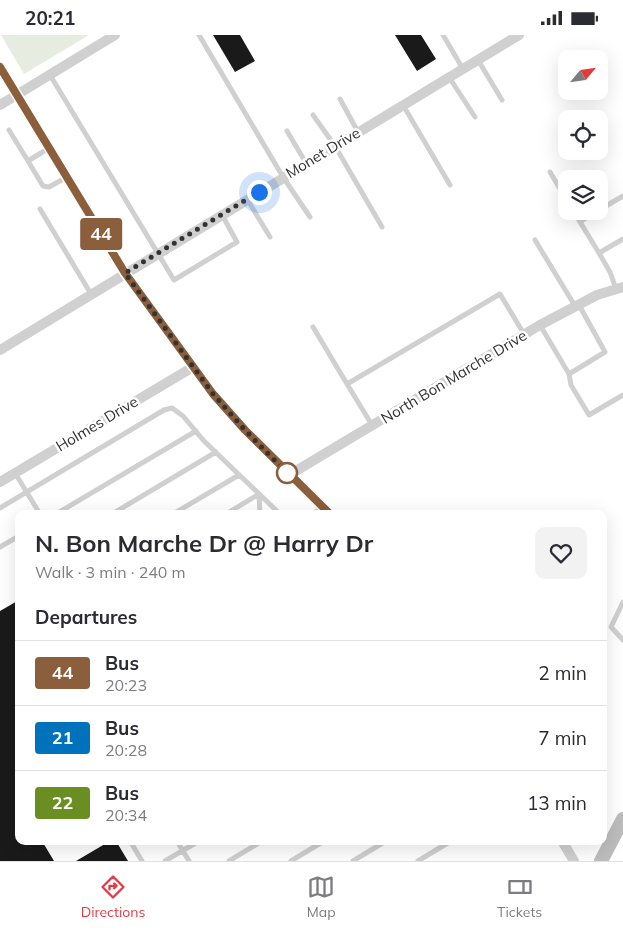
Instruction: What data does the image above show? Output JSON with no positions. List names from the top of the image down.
{
  "streets": {
    "street": ["Monet Drive", "North Bon Marche Drive", "Holmes Drive"]
  },
  "lines": ["bus line 44"],
  "north": "top right",
  "page": {
    "status": "20:21",
    "on_map": "44",
    "heading": [
      ["N. Bon Marche Dr @ Harry Dr", "Walk · 3 min · 240 m"],
      "Departures"
    ],
    "list": [
      {
        "mark": "44",
        "name": "Bus",
        "note": "20:23",
        "value": "2 min"
      },
      {
        "mark": "21",
        "name": "Bus",
        "note": "20:28",
        "value": "7 min"
      },
      {
        "mark": "22",
        "name": "Bus",
        "note": "20:34",
        "value": "13 min"
      }
    ],
    "tabs": ["Directions", "Map", "Tickets"]
  }
}
